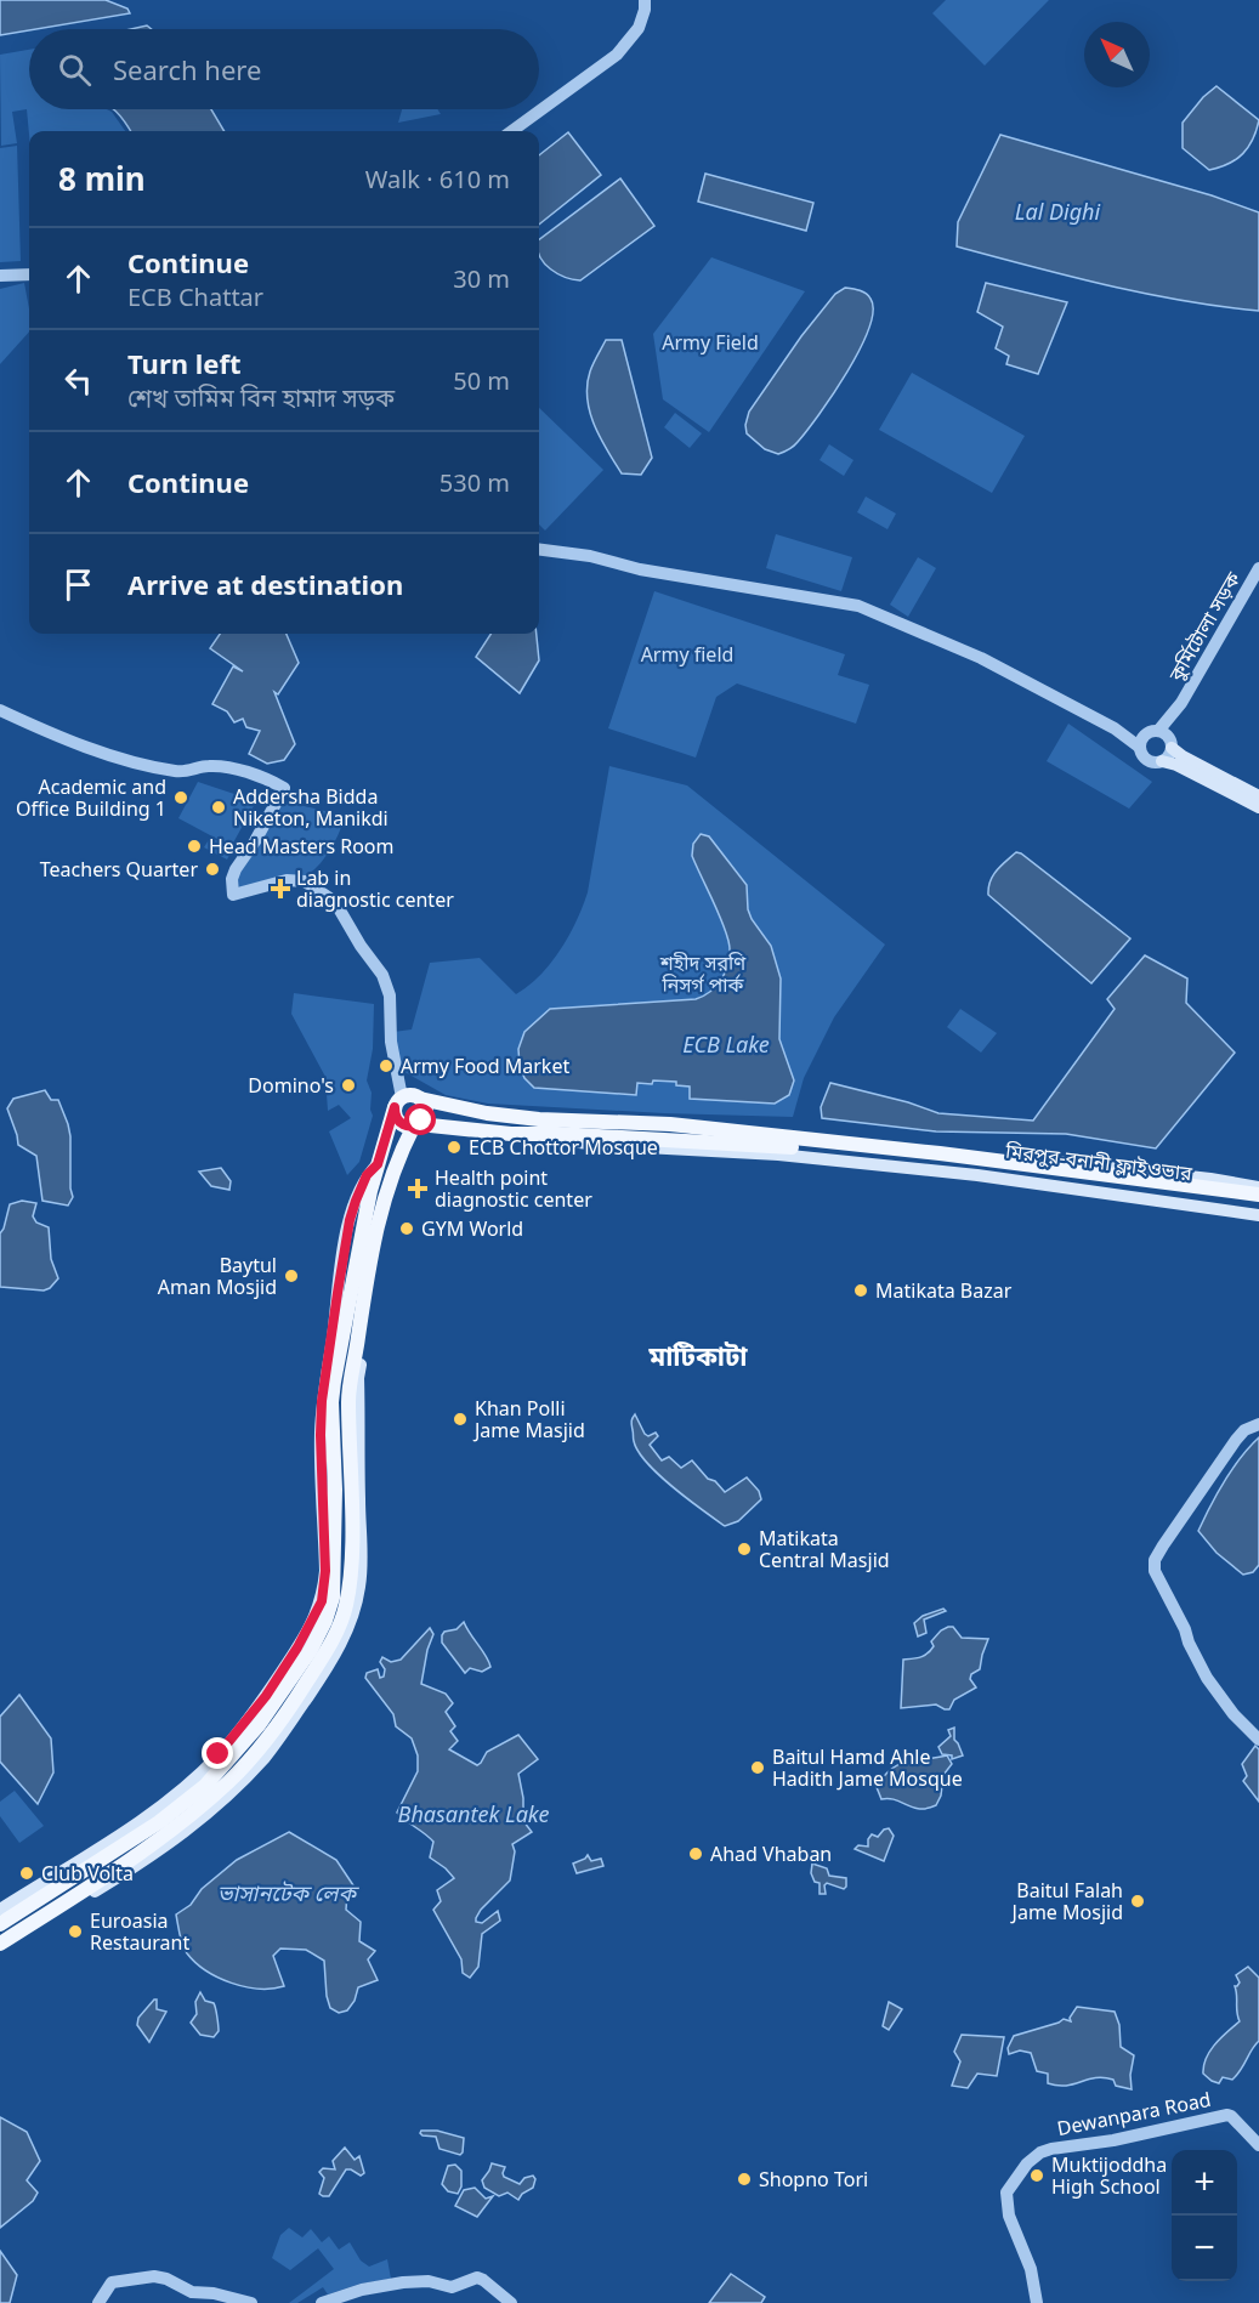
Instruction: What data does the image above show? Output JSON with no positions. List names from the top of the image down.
{
  "streets": {
    "main road": ["মিরপুর-বনানী ফ্লাইওভার"],
    "street": ["কুর্মিটোলা সড়ক", "Dewanpara Road"]
  },
  "districts": ["মাটিকাটা"],
  "water": [
    "Lal Dighi",
    "ECB Lake",
    "Bhasantek Lake",
    "ভাসানটেক লেক"
  ],
  "parks": ["Army Field", "Army field", "শহীদ সরণি নিসর্গ পার্ক"],
  "places": {
    "other": [
      "Academic and Office Building 1",
      "Addersha Bidda Niketon, Manikdi",
      "Head Masters Room",
      "Teachers Quarter",
      "Army Food Market",
      "Domino's",
      "ECB Chottor Mosque",
      "GYM World",
      "Baytul Aman Mosjid",
      "Matikata Bazar",
      "Khan Polli Jame Masjid",
      "Matikata Central Masjid",
      "Baitul Hamd Ahle Hadith Jame Mosque",
      "Ahad Vhaban",
      "Club Volta",
      "Baitul Falah Jame Mosjid",
      "Euroasia Restaurant",
      "Muktijoddha High School",
      "Shopno Tori"
    ],
    "health": ["Lab in diagnostic center", "Health point diagnostic center"]
  },
  "north": "top left",
  "page": {
    "search": "Search here",
    "heading": ["8 min", "Walk · 610 m"],
    "list": [
      ["Continue", "ECB Chattar", "30 m"],
      ["Turn left", "শেখ তামিম বিন হামাদ সড়ক", "50 m"],
      ["Continue", "530 m"],
      "Arrive at destination"
    ],
    "map_buttons": ["+", "−"]
  }
}
